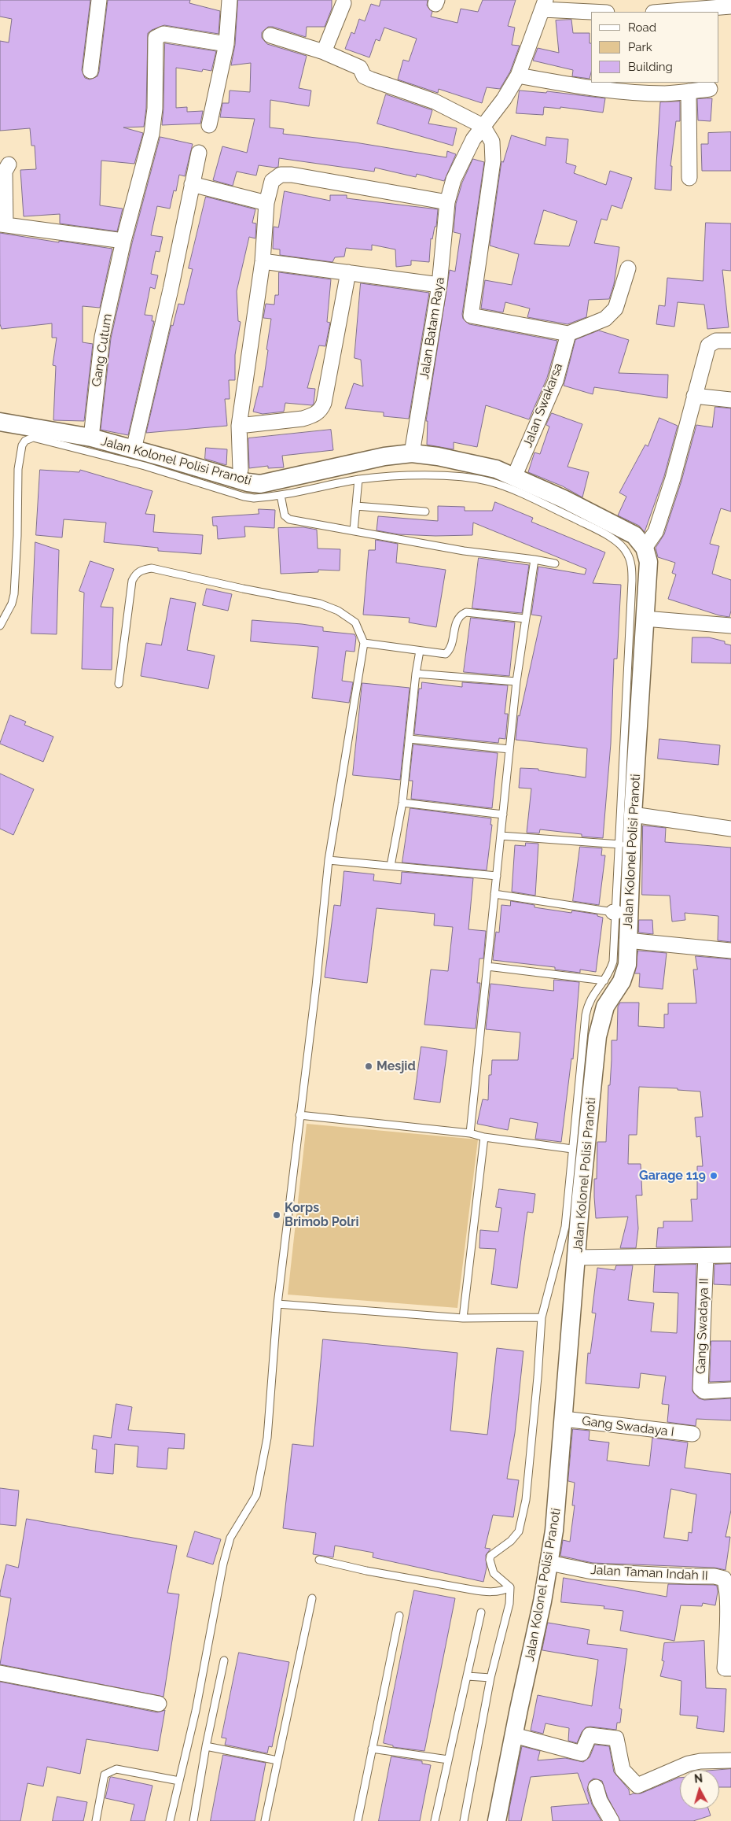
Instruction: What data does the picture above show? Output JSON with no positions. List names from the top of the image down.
{
  "streets": {
    "street": [
      "Jalan Batam Raya",
      "Gang Cutum",
      "Jalan Swakarsa",
      "Jalan Kolonel Polisi Pranoti",
      "Gang Swadaya II",
      "Gang Swadaya I",
      "Jalan Taman Indah II"
    ]
  },
  "crossings": [
    ["Jalan Batam Raya", "Jalan Kolonel Polisi Pranoti"],
    ["Gang Cutum", "Jalan Kolonel Polisi Pranoti"],
    ["Jalan Swakarsa", "Jalan Kolonel Polisi Pranoti"],
    ["Jalan Kolonel Polisi Pranoti", "Gang Swadaya I"],
    ["Jalan Kolonel Polisi Pranoti", "Jalan Taman Indah II"]
  ],
  "places": ["Mesjid", "Garage 119", "Korps Brimob Polri"],
  "legend": ["Road", "Park", "Building"],
  "north": "top"
}
